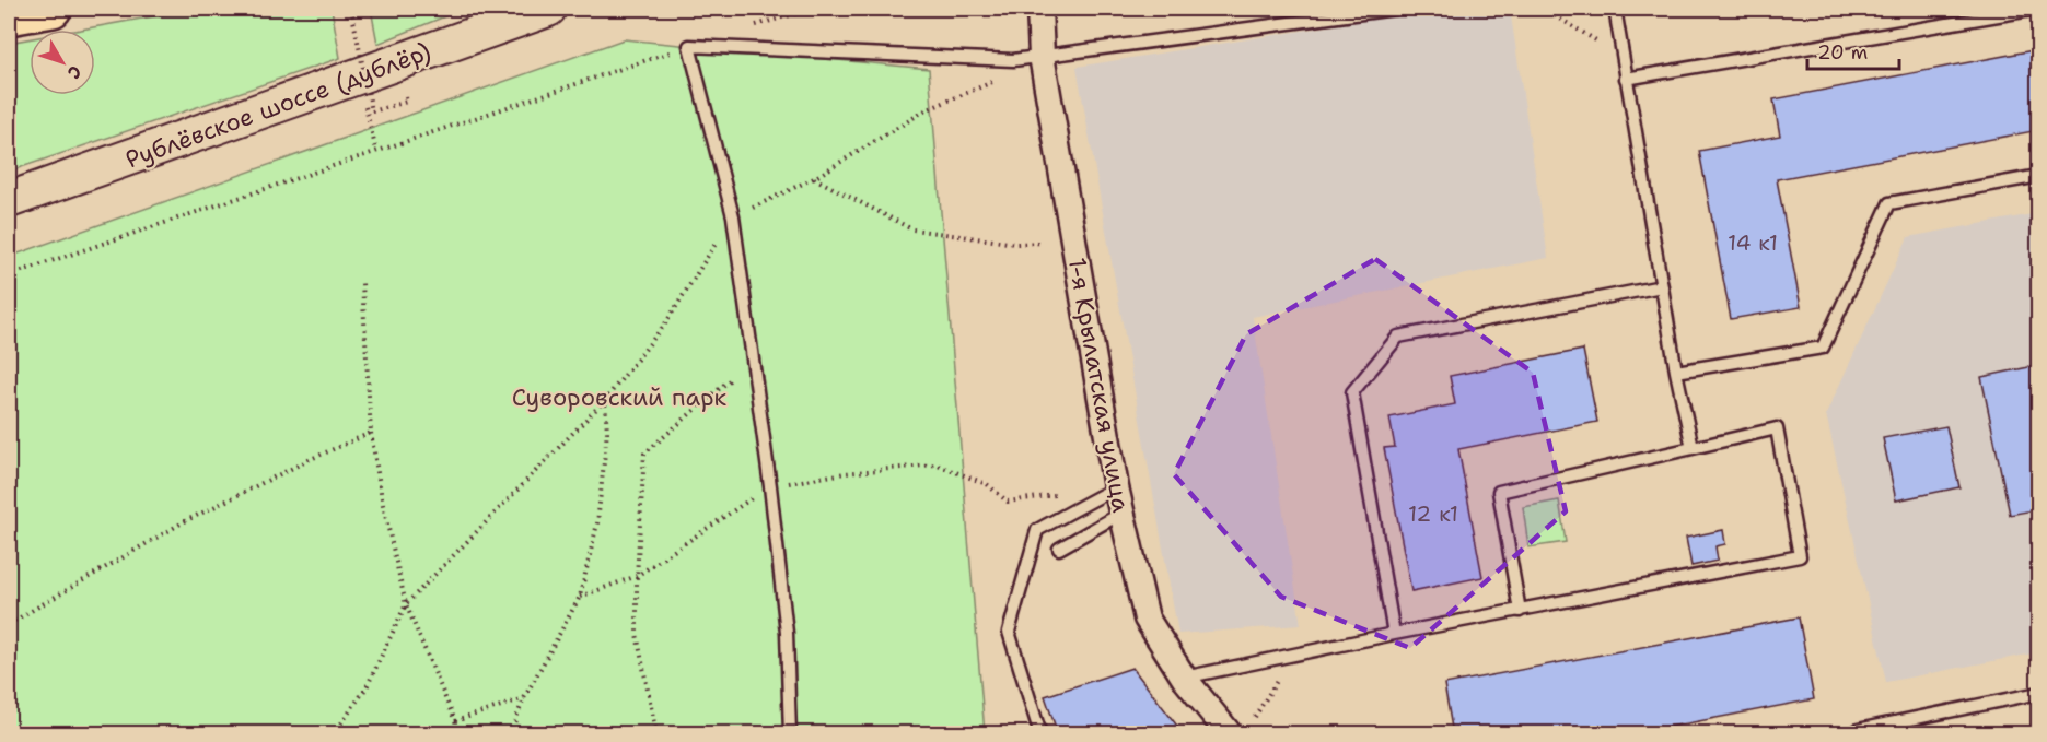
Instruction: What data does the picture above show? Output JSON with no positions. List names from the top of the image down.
{
  "streets": {
    "street": ["Рублёвское шоссе (дублёр)", "1-я Крылатская улица"]
  },
  "parks": ["Суворовский парк"],
  "house_numbers": ["14 к1", "12 к1"],
  "scale_bar": "20 m",
  "north": "bottom right"
}
